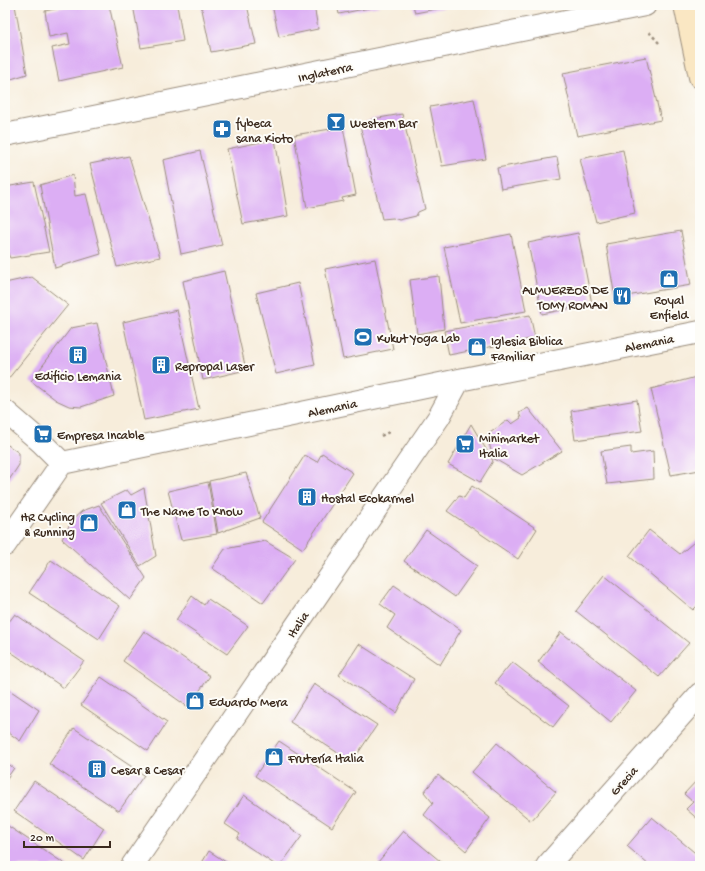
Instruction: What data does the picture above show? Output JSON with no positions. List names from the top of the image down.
{
  "streets": {
    "street": [
      "Inglaterra",
      "Alemania",
      "Italia",
      "Grecia"
    ]
  },
  "crossings": [
    ["Alemania", "Italia"]
  ],
  "places": {
    "bar": ["Western Bar"],
    "pharmacy": ["fybeca sana Kioto"],
    "shop": [
      "Royal Enfield",
      "Iglesia Biblica Familiar",
      "The Name To Know",
      "HR Cycling & Running",
      "Eduardo Mera",
      "Frutería Italia"
    ],
    "restaurant": ["ALMUERZOS DE TOMY ROMAN"],
    "sports": ["Kukut Yoga Lab"],
    "building": [
      "Edificio Lemania",
      "Repropal Laser",
      "Hostal Ecokarmel",
      "Cesar & Cesar"
    ],
    "supermarket": ["Empresa Incable", "Minimarket Italia"]
  },
  "scale_bar": "20 m"
}
